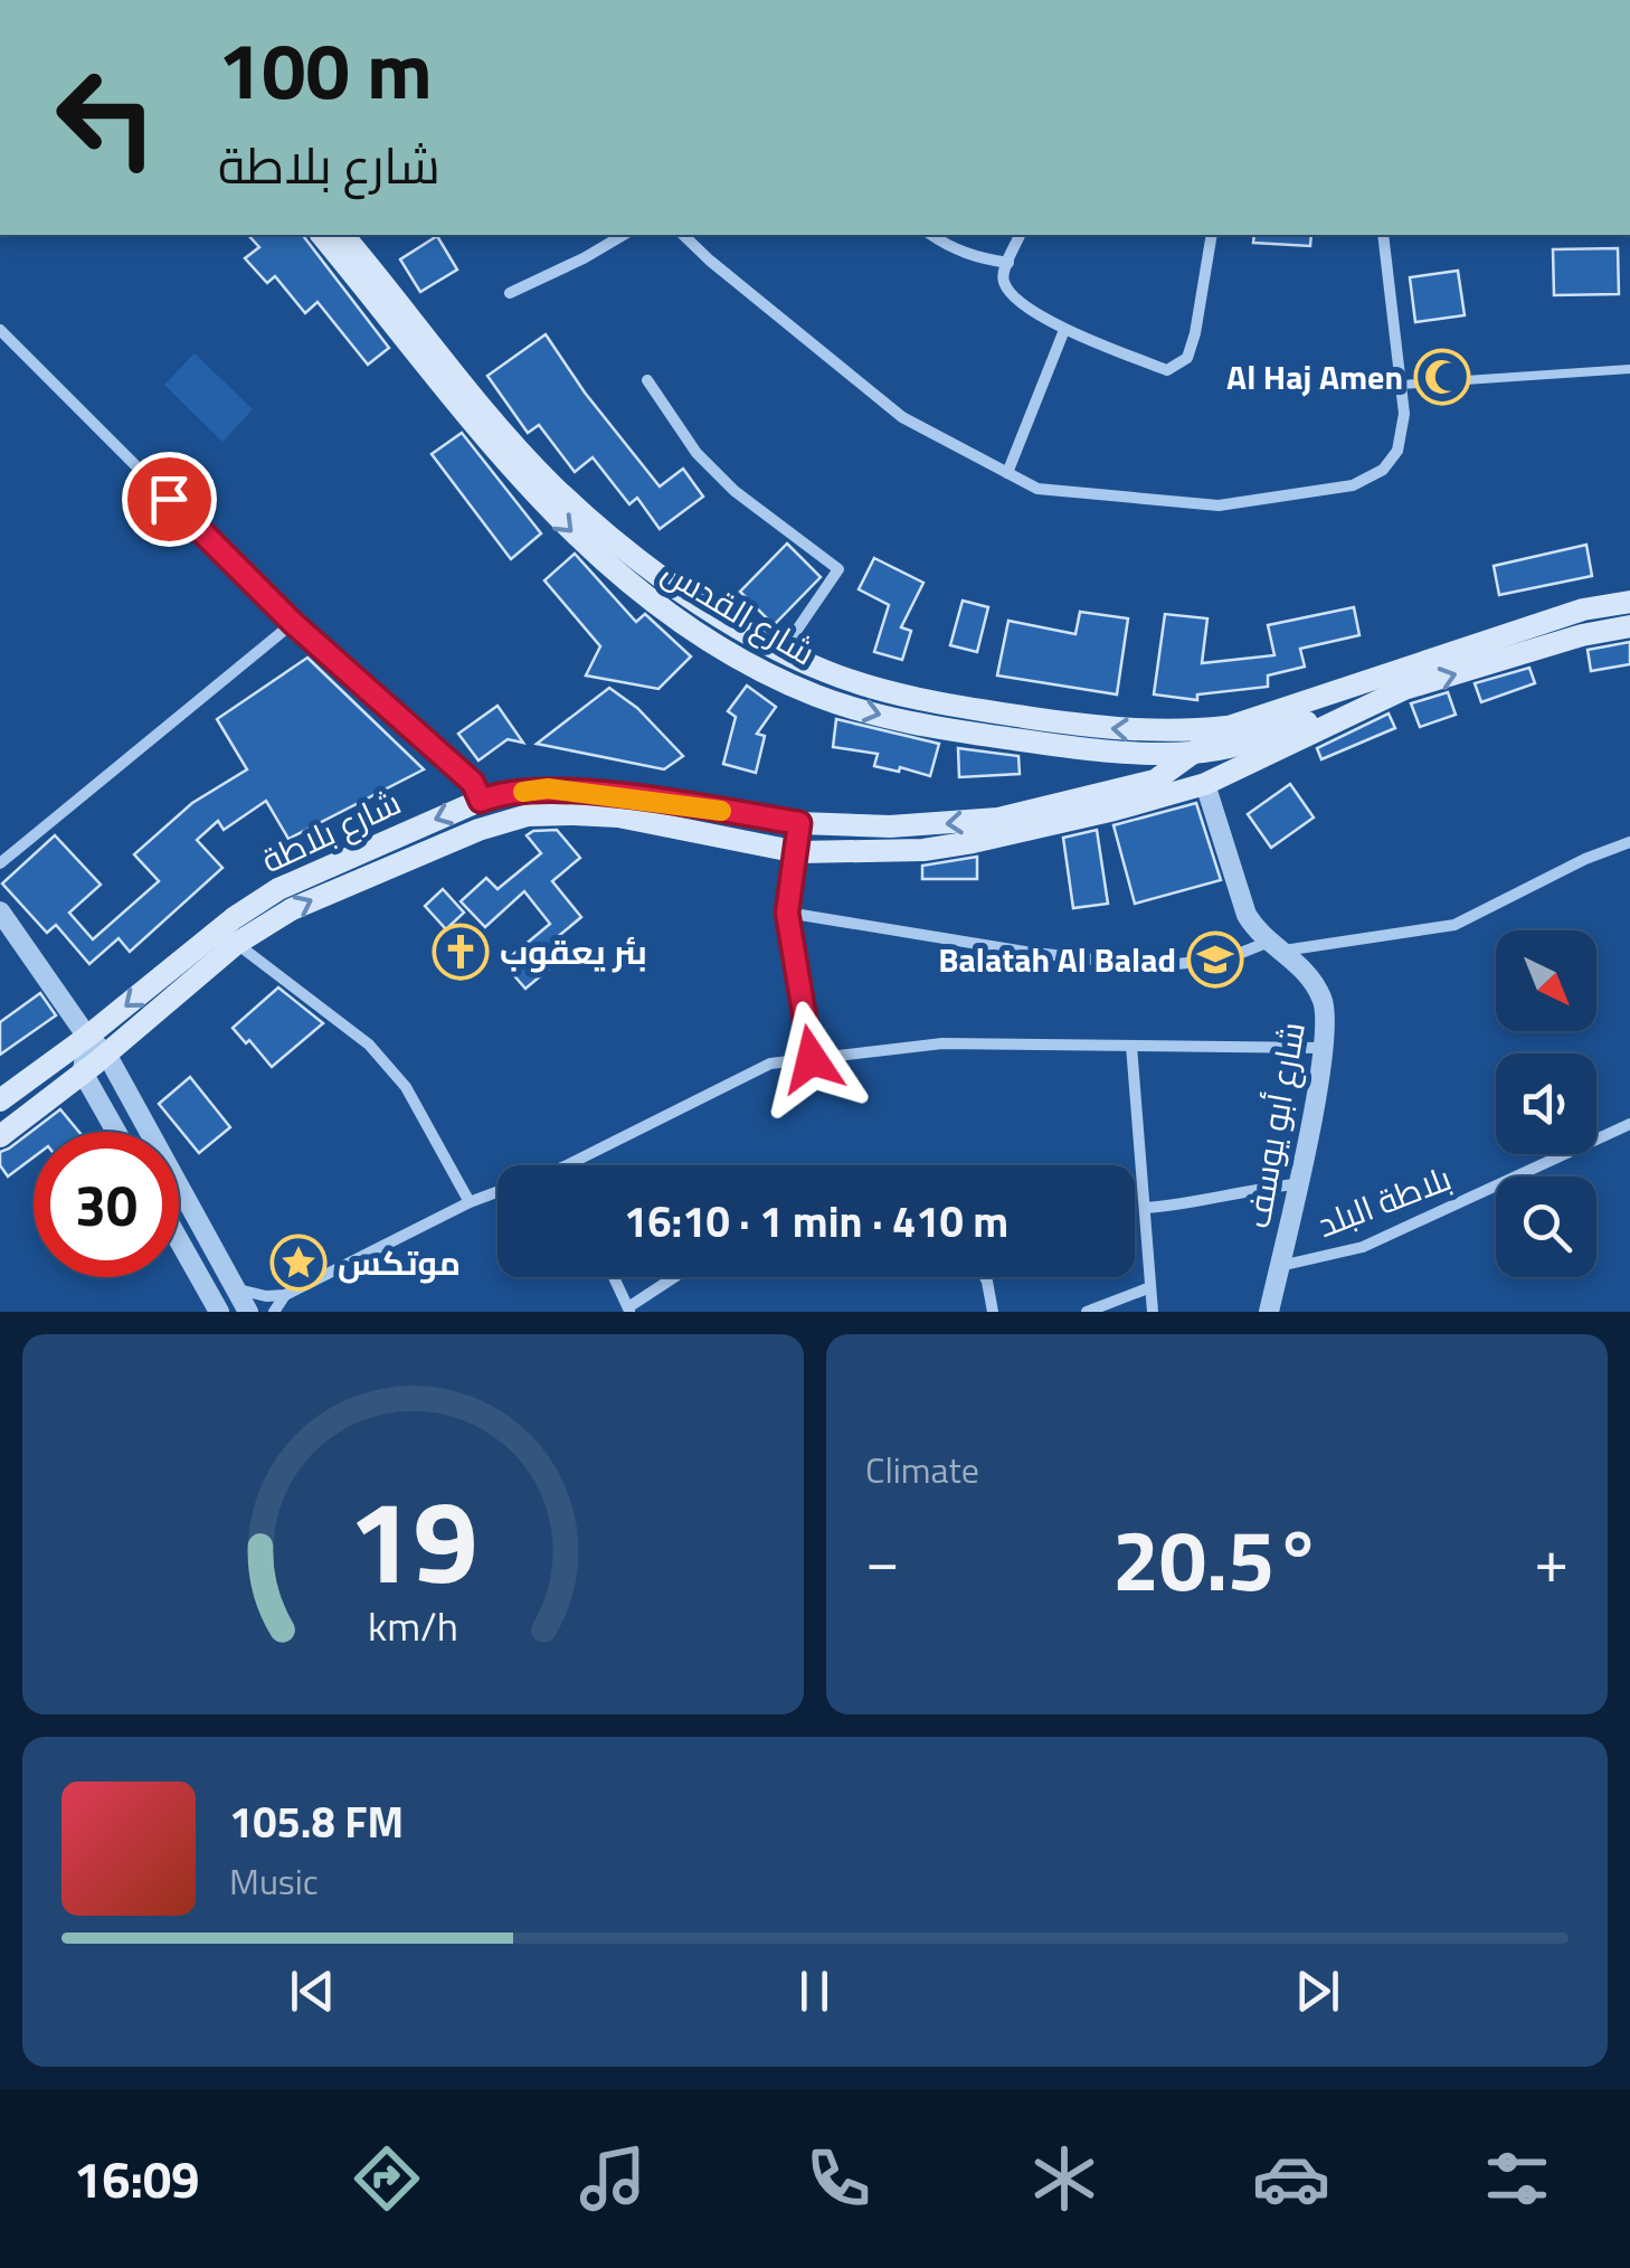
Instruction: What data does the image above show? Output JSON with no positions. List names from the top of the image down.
{
  "streets": {
    "main road": ["شارع القدس", "شارع بلاطة"],
    "street": ["شارع أبو يوسف", "بلاطة البلد"]
  },
  "crossings": [
    ["شارع القدس", "شارع بلاطة"],
    ["شارع بلاطة", "شارع أبو يوسف"],
    ["شارع أبو يوسف", "بلاطة البلد"]
  ],
  "places": {
    "mosque": ["Al Haj Amen"],
    "church": ["بئر يعقوب"],
    "school or university": ["Balatah Al Balad"],
    "place": ["موتكس"]
  },
  "north": "bottom right",
  "page": {
    "turn": ["100 m", "شارع بلاطة"],
    "limit": "30",
    "trip": "16:10 · 1 min · 410 m",
    "tile": "Climate",
    "heat": ["−", "20.5°", "+"],
    "song": ["105.8 FM", "Music"],
    "tabs": "16:09",
    "gauge": ["19", "km/h"]
  }
}
